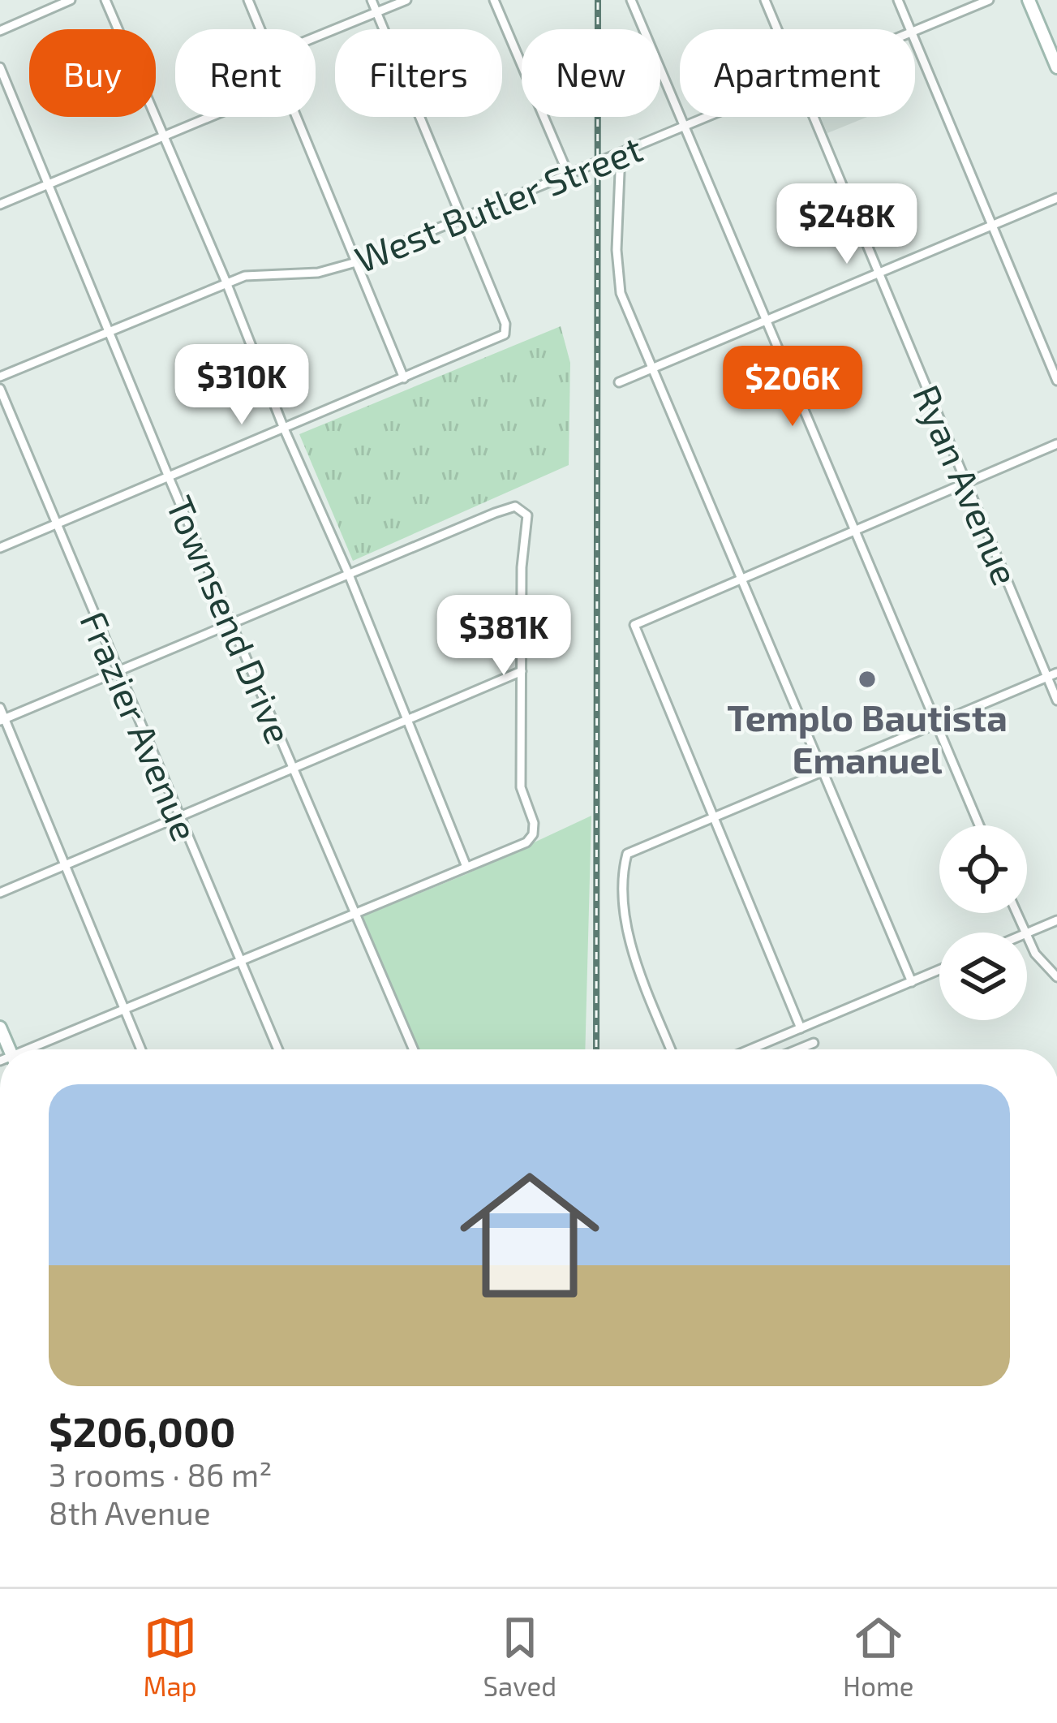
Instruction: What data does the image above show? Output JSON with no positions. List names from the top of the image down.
{
  "streets": {
    "street": [
      "West Butler Street",
      "Ryan Avenue",
      "Townsend Drive",
      "Frazier Avenue"
    ]
  },
  "crossings": [
    ["West Butler Street", "Townsend Drive"]
  ],
  "places": ["Templo Bautista Emanuel"],
  "page": {
    "chip": [
      "Buy",
      "Rent",
      "Filters",
      "New",
      "Apartment"
    ],
    "price": [
      "$248K",
      "$310K",
      "$206K",
      "$381K"
    ],
    "list": [
      {
        "name": "$206,000",
        "note": "3 rooms · 86 m² · 8th Avenue"
      }
    ],
    "tabs": ["Map", "Saved", "Home"]
  }
}
